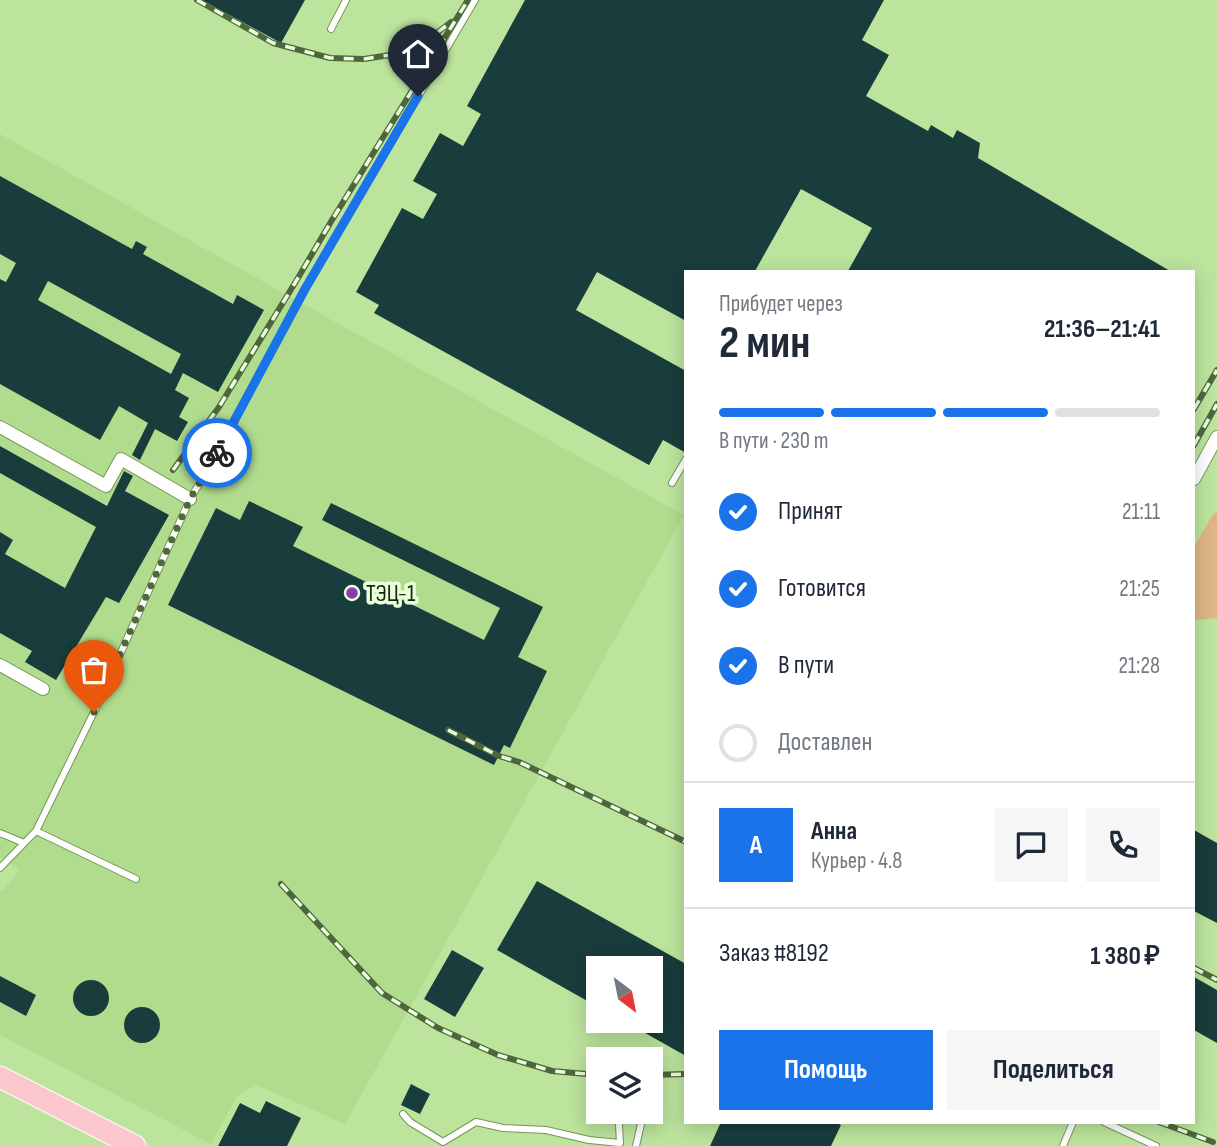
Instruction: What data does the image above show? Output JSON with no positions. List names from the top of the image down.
{
  "places": ["ТЭЦ-1"],
  "north": "bottom right",
  "page": {
    "heading": ["2 мин", "Прибудет через", "21:36–21:41"],
    "panel": [
      "Анна",
      "Курьер · 4.8",
      "Заказ #8192",
      "1 380 ₽"
    ],
    "bar": "В пути · 230 m",
    "list": [
      ["Принят", "21:11"],
      ["Готовится", "21:25"],
      ["В пути", "21:28"],
      "Доставлен"
    ],
    "round": "А",
    "buttons": ["Помощь", "Поделиться"]
  }
}
